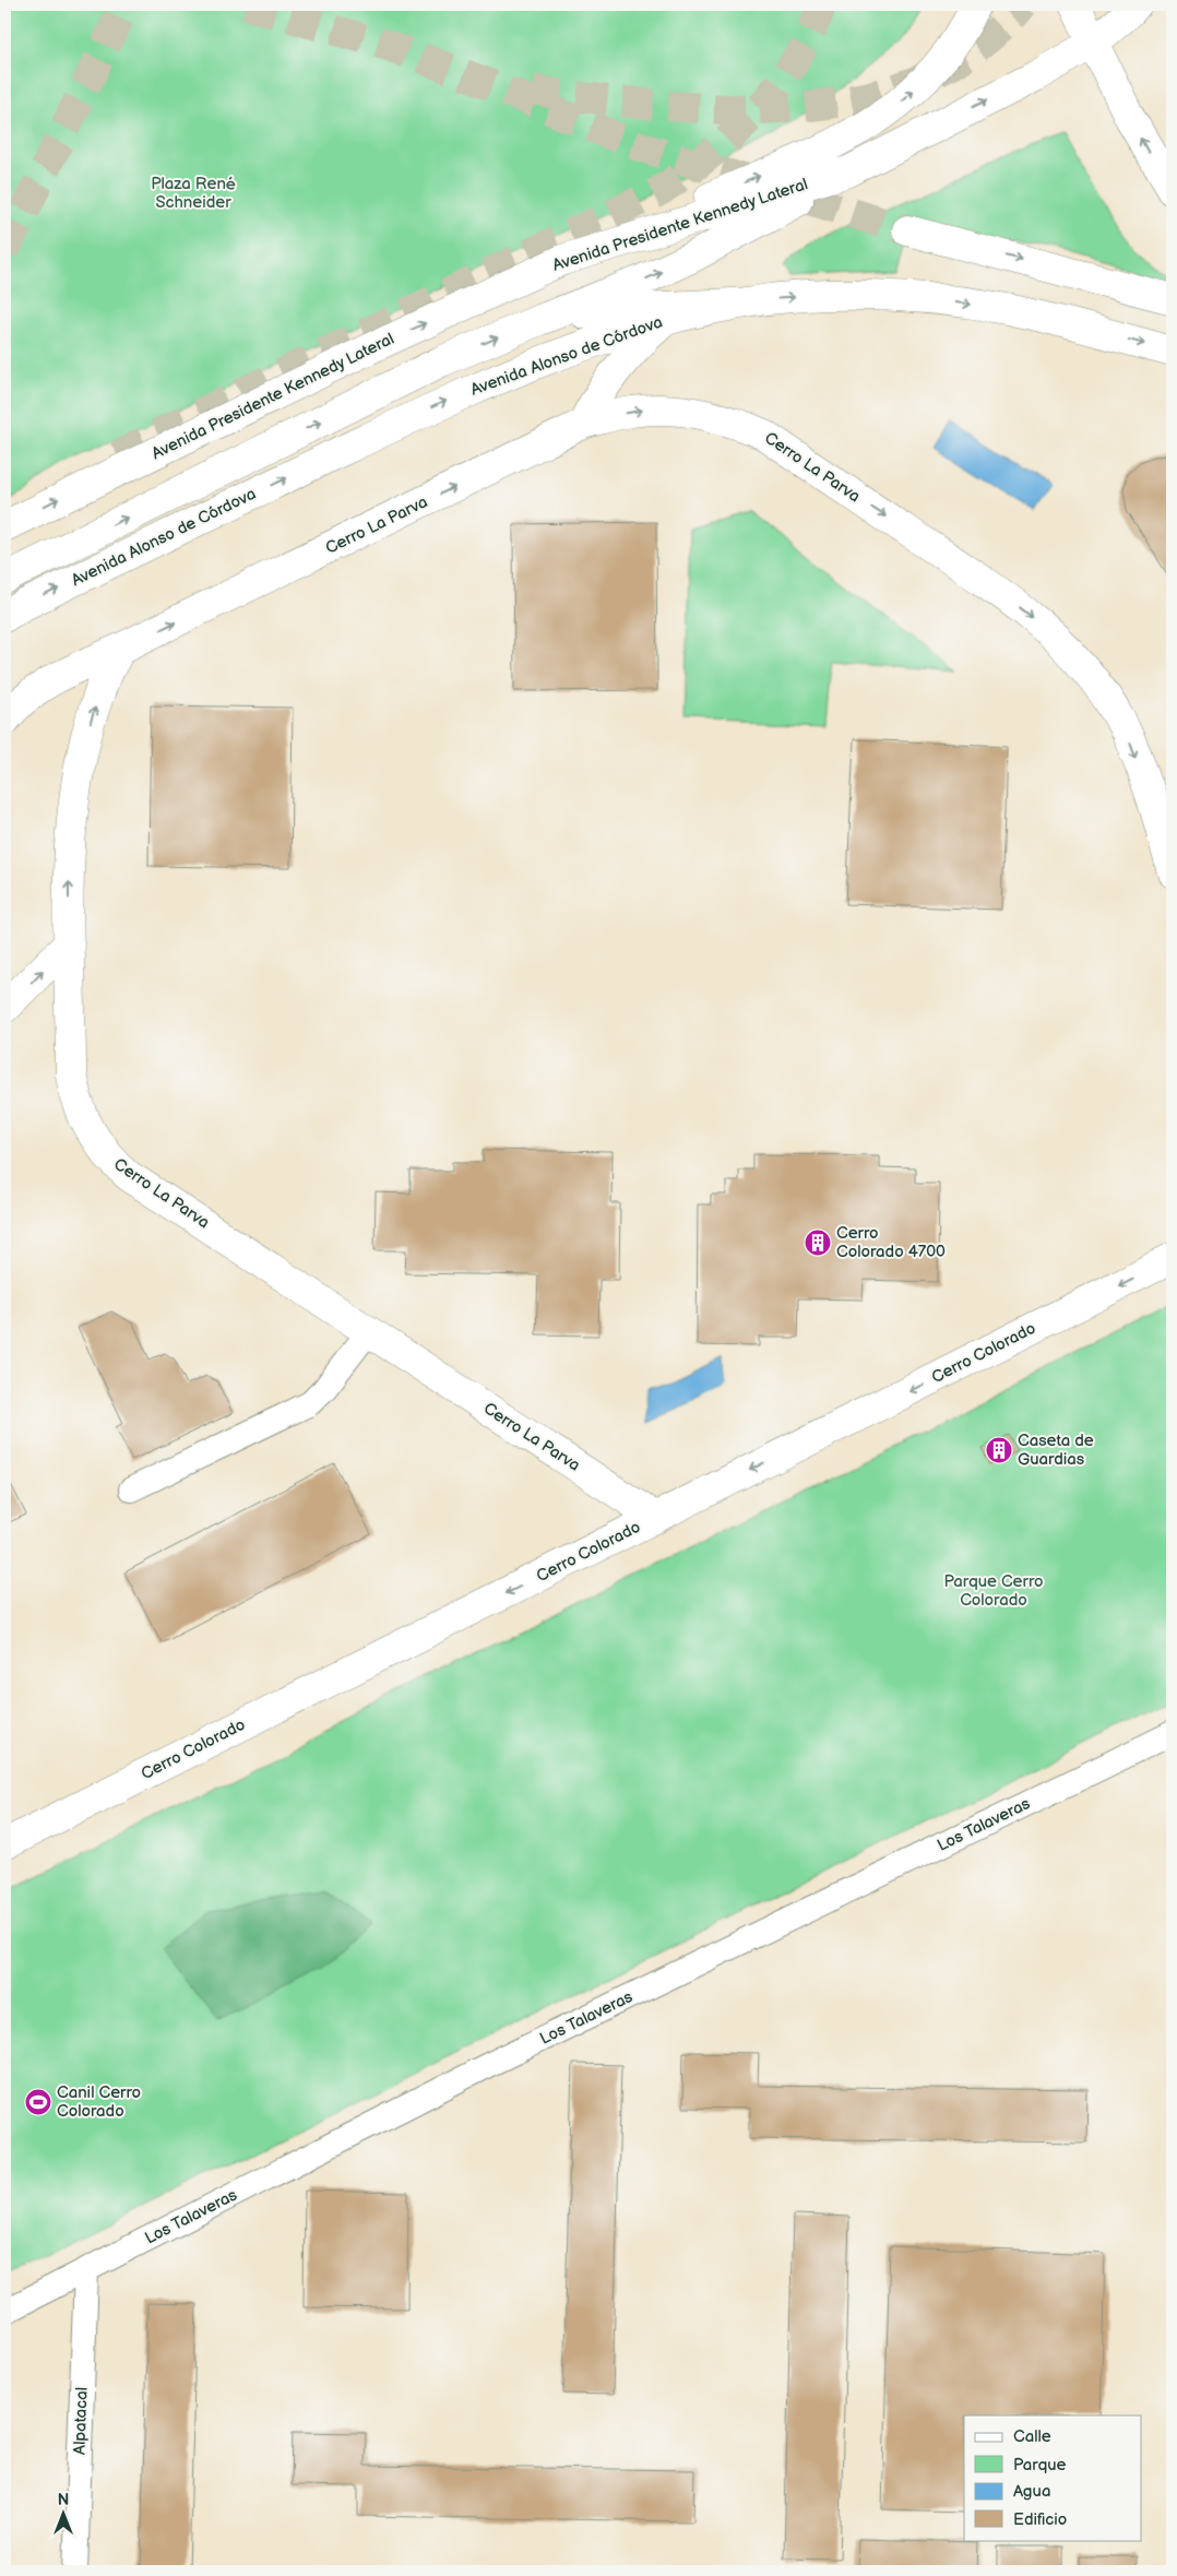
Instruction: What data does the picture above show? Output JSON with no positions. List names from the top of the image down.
{
  "streets": {
    "main road": [
      "Avenida Presidente Kennedy Lateral",
      "Avenida Alonso de Córdova",
      "Cerro La Parva",
      "Cerro Colorado"
    ],
    "lane": ["Los Talaveras", "Alpatacal"]
  },
  "crossings": [
    ["Cerro La Parva", "Cerro Colorado"],
    ["Los Talaveras", "Alpatacal"]
  ],
  "one_way": ["Cerro Colorado"],
  "parks": ["Plaza René Schneider", "Parque Cerro Colorado"],
  "places": {
    "building": ["Cerro Colorado 4700", "Caseta de Guardias"],
    "sports": ["Canil Cerro Colorado"]
  },
  "legend": [
    "Calle",
    "Parque",
    "Agua",
    "Edificio"
  ],
  "north": "top"
}
